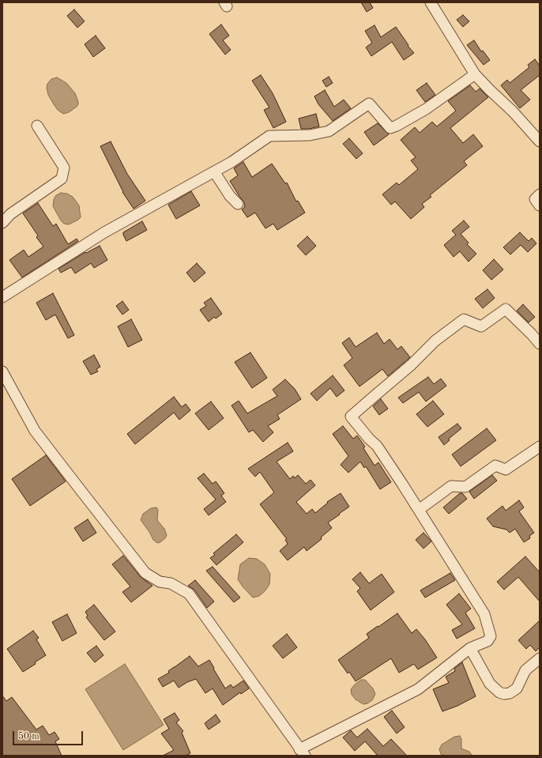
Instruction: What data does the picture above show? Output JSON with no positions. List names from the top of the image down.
{
  "scale_bar": "50 m"
}
